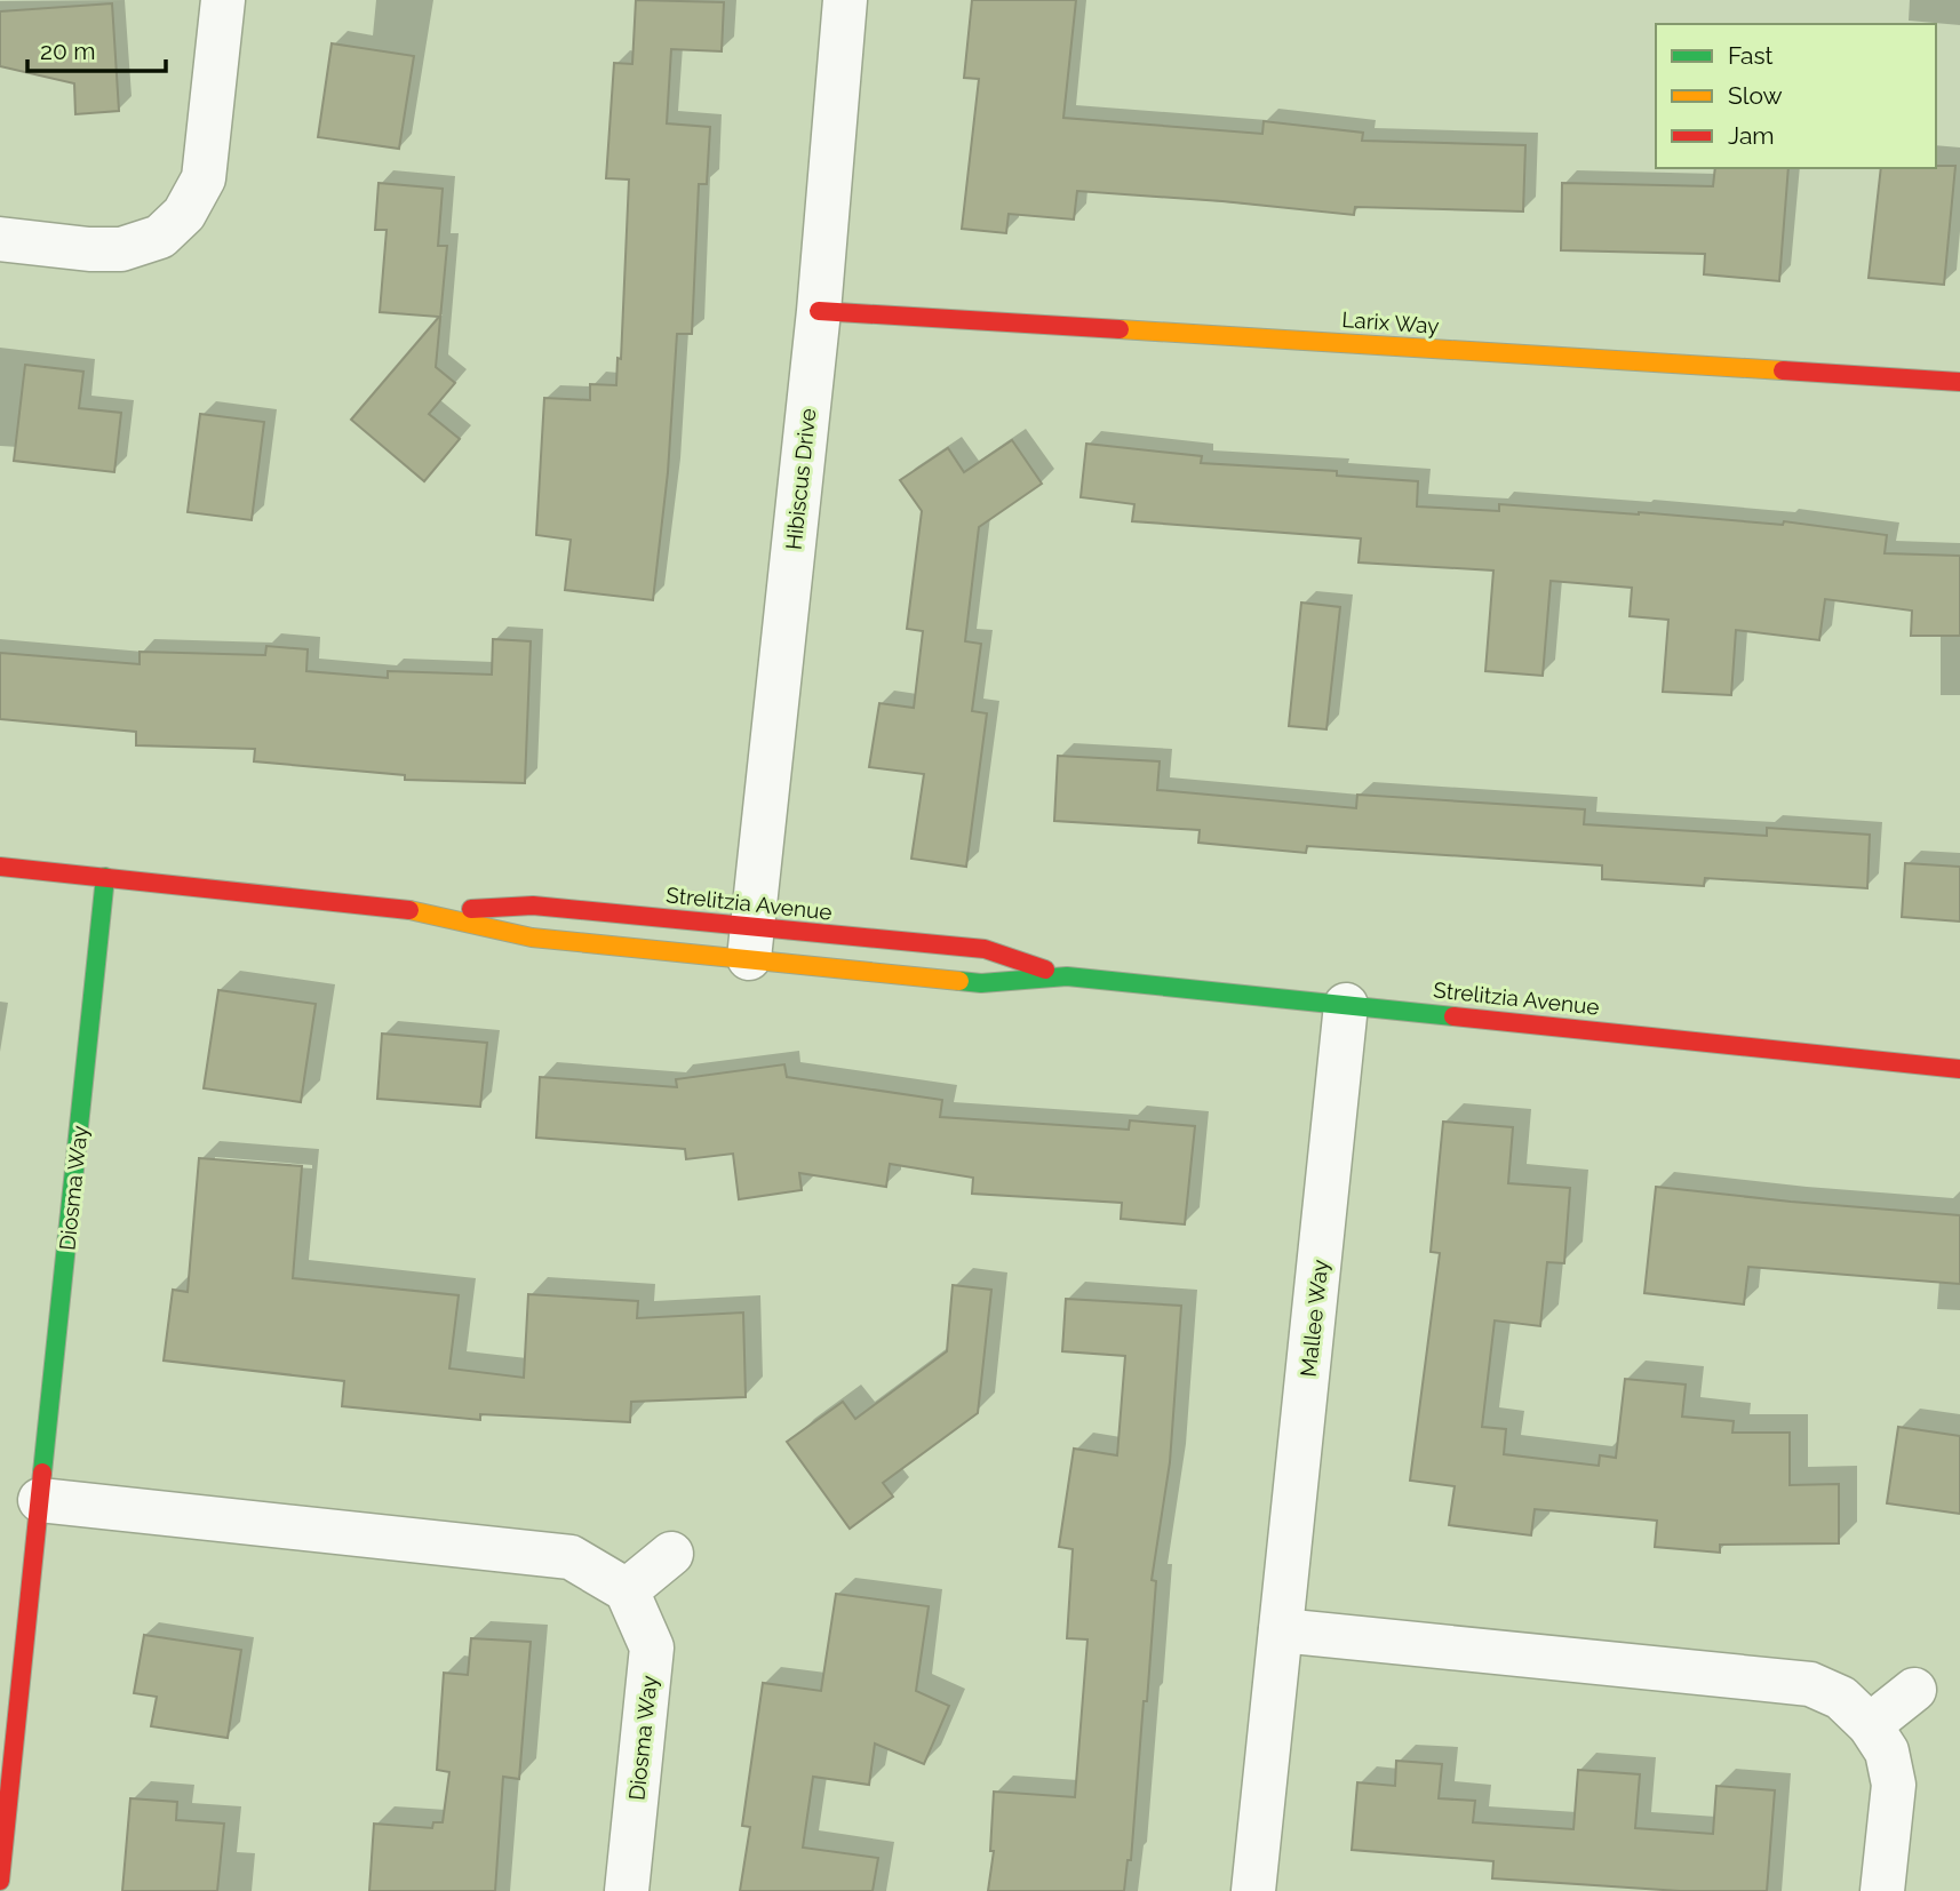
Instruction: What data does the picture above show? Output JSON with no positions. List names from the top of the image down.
{
  "streets": {
    "street": [
      "Larix Way",
      "Hibiscus Drive",
      "Strelitzia Avenue",
      "Diosma Way",
      "Mallee Way"
    ]
  },
  "crossings": [
    ["Larix Way", "Hibiscus Drive"],
    ["Hibiscus Drive", "Strelitzia Avenue"],
    ["Strelitzia Avenue", "Diosma Way"],
    ["Strelitzia Avenue", "Mallee Way"]
  ],
  "legend": ["Fast", "Slow", "Jam"],
  "scale_bar": "20 m"
}
